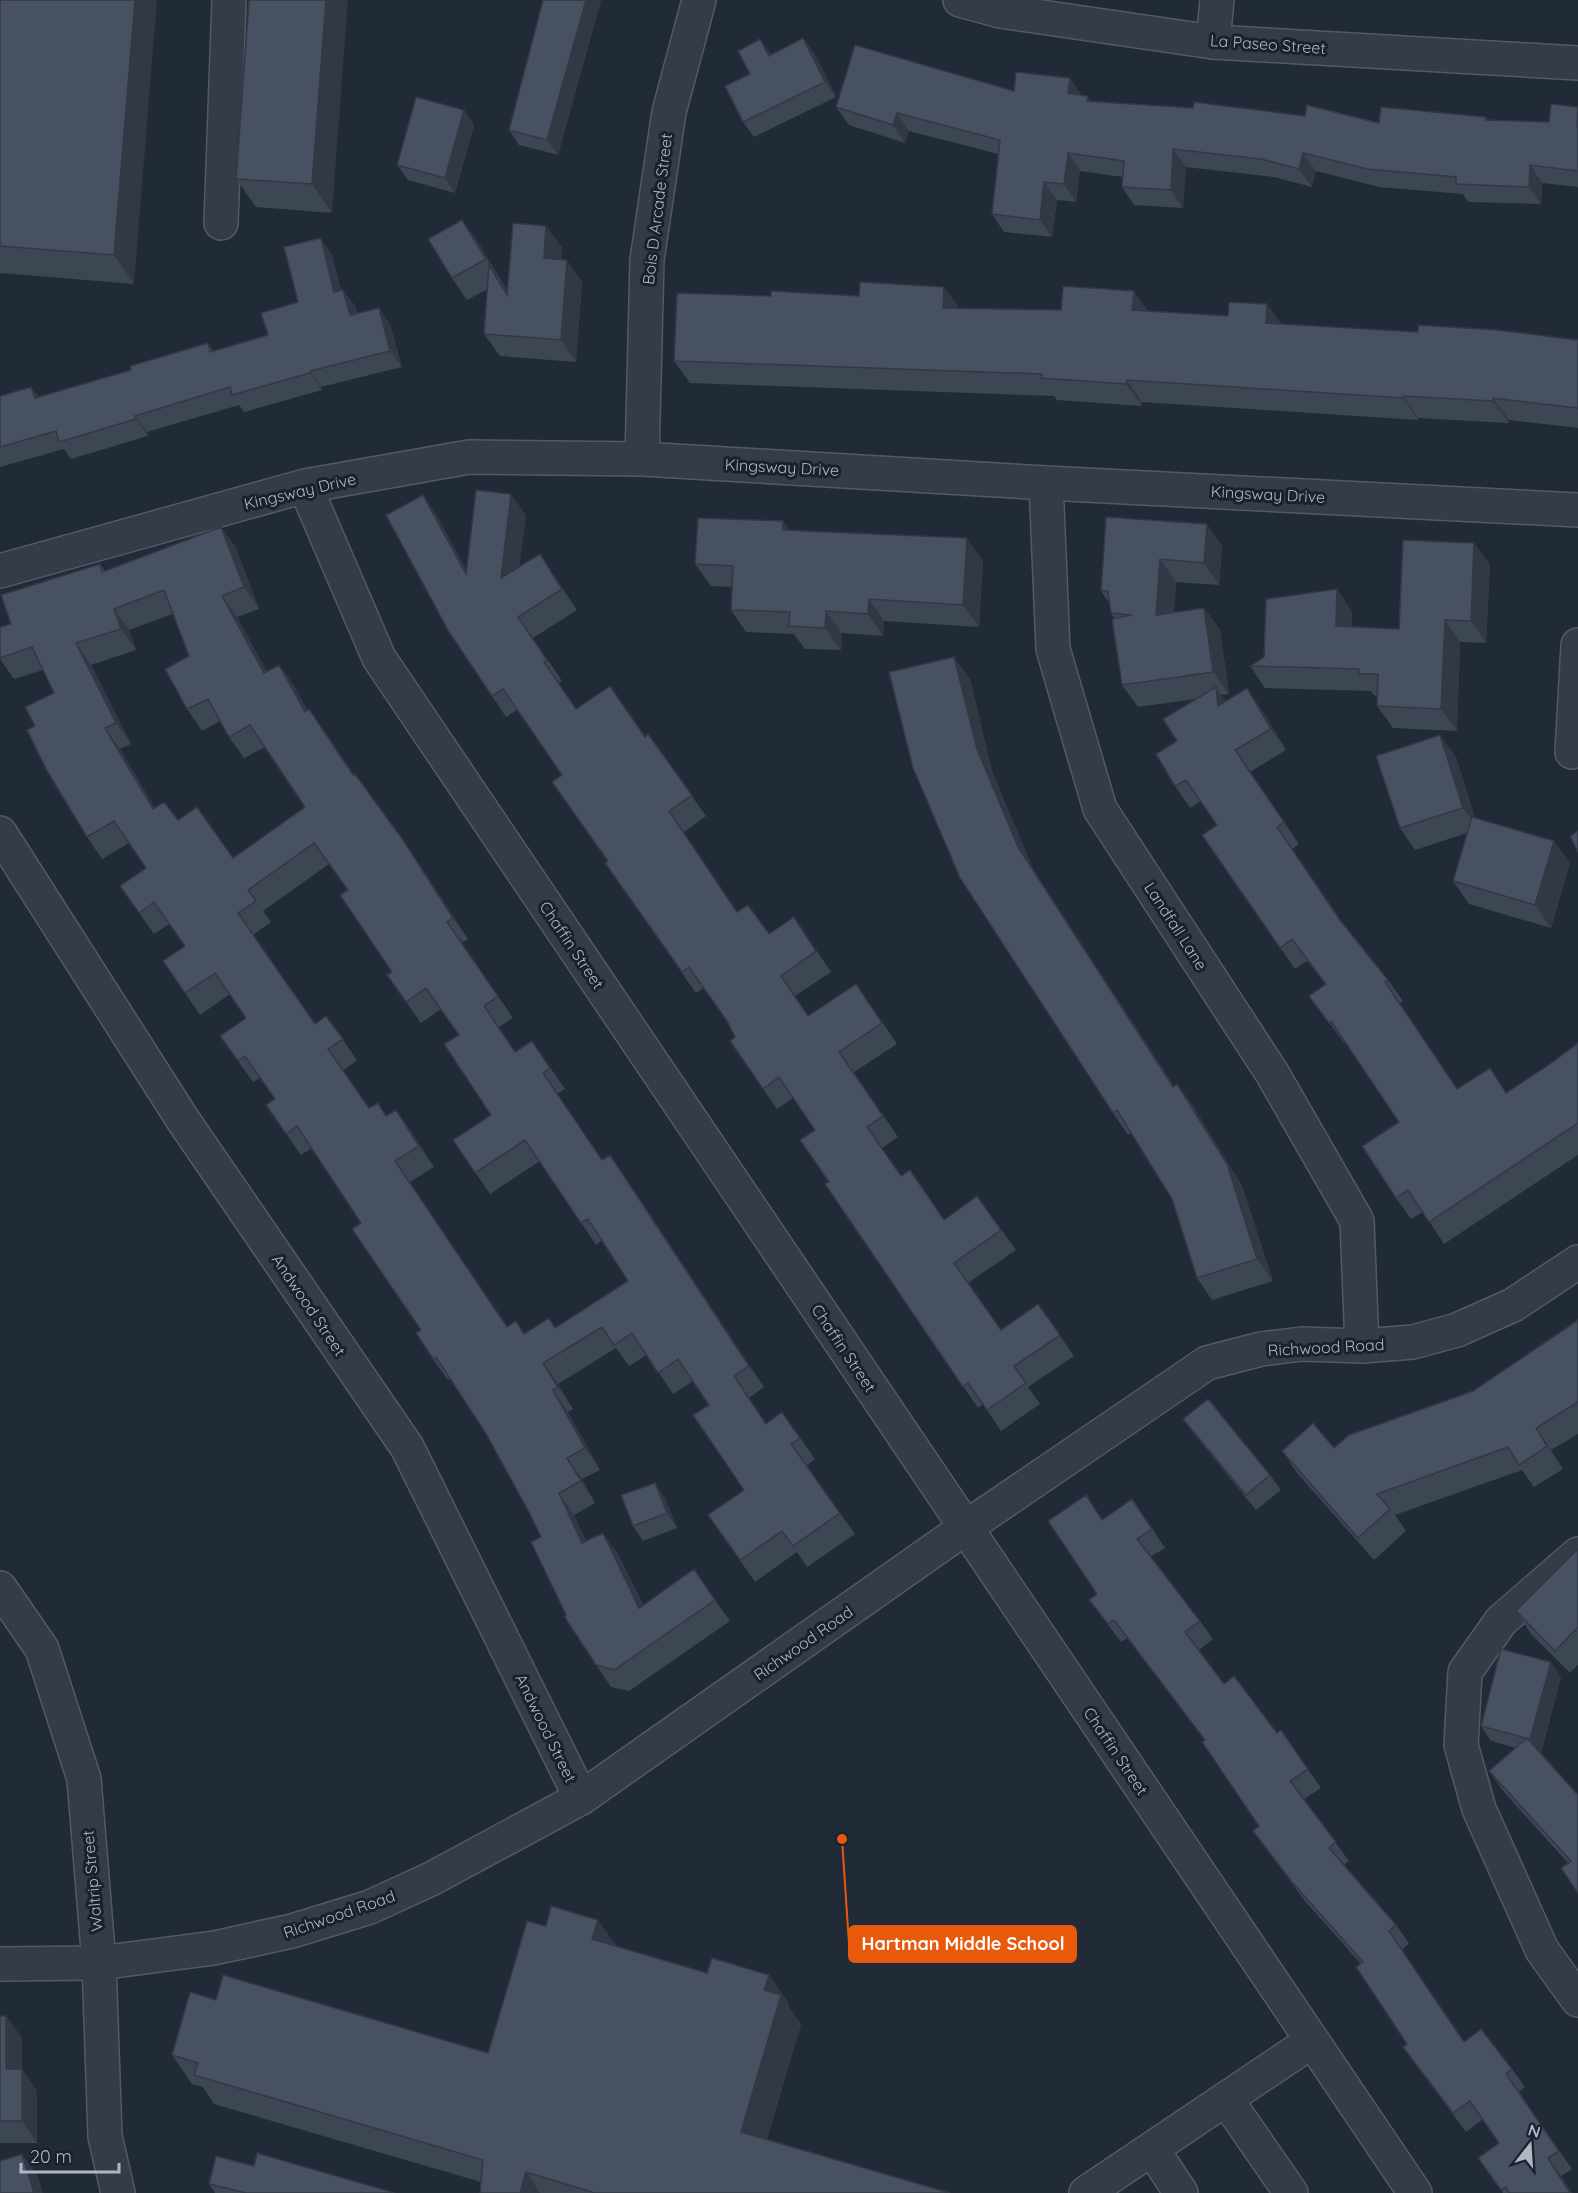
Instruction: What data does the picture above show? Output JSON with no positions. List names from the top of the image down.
{
  "streets": {
    "street": [
      "La Paseo Street",
      "Bois D Arcade Street",
      "Kingsway Drive",
      "Landfall Lane",
      "Chaffin Street",
      "Andwood Street",
      "Richwood Road",
      "Waltrip Street"
    ]
  },
  "crossings": [
    ["Bois D Arcade Street", "Kingsway Drive"],
    ["Kingsway Drive", "Landfall Lane"],
    ["Kingsway Drive", "Chaffin Street"],
    ["Landfall Lane", "Richwood Road"],
    ["Chaffin Street", "Richwood Road"],
    ["Andwood Street", "Richwood Road"],
    ["Richwood Road", "Waltrip Street"]
  ],
  "places": ["Hartman Middle School"],
  "scale_bar": "20 m",
  "north": "top"
}
